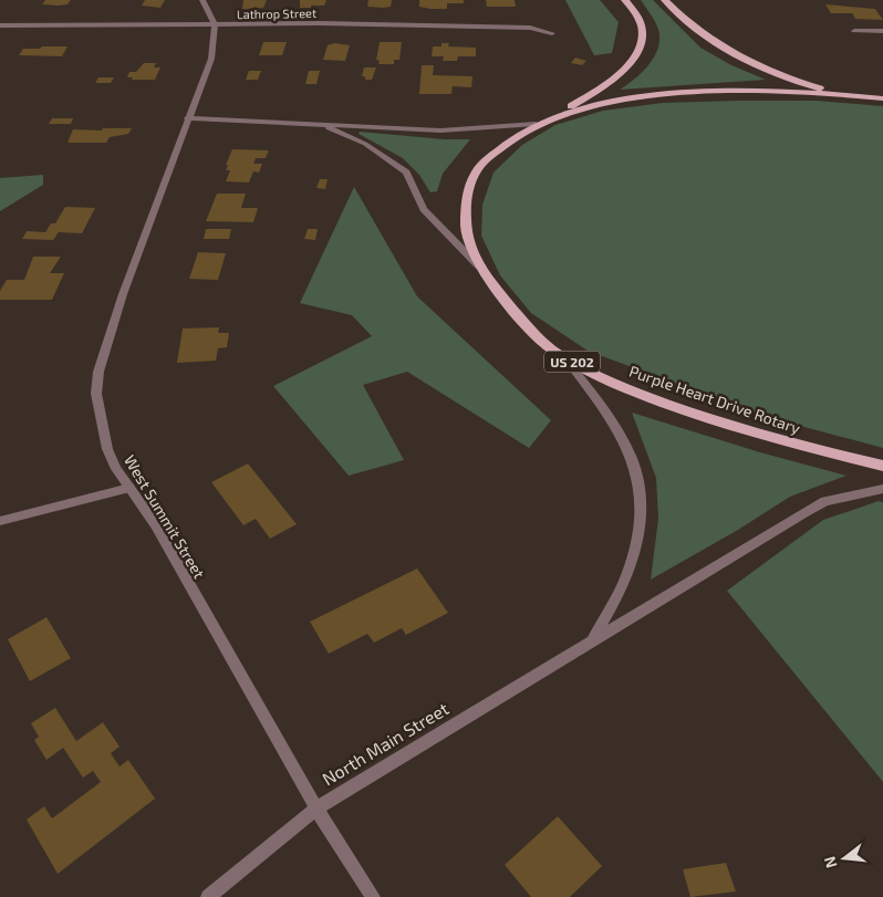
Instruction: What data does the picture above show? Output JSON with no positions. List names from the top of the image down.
{
  "streets": {
    "main road": ["US 202", "Purple Heart Drive Rotary"],
    "street": ["Lathrop Street", "West Summit Street", "North Main Street"]
  },
  "crossings": [
    ["Lathrop Street", "West Summit Street"],
    ["US 202", "Purple Heart Drive Rotary"],
    ["West Summit Street", "North Main Street"]
  ],
  "north": "left"
}
